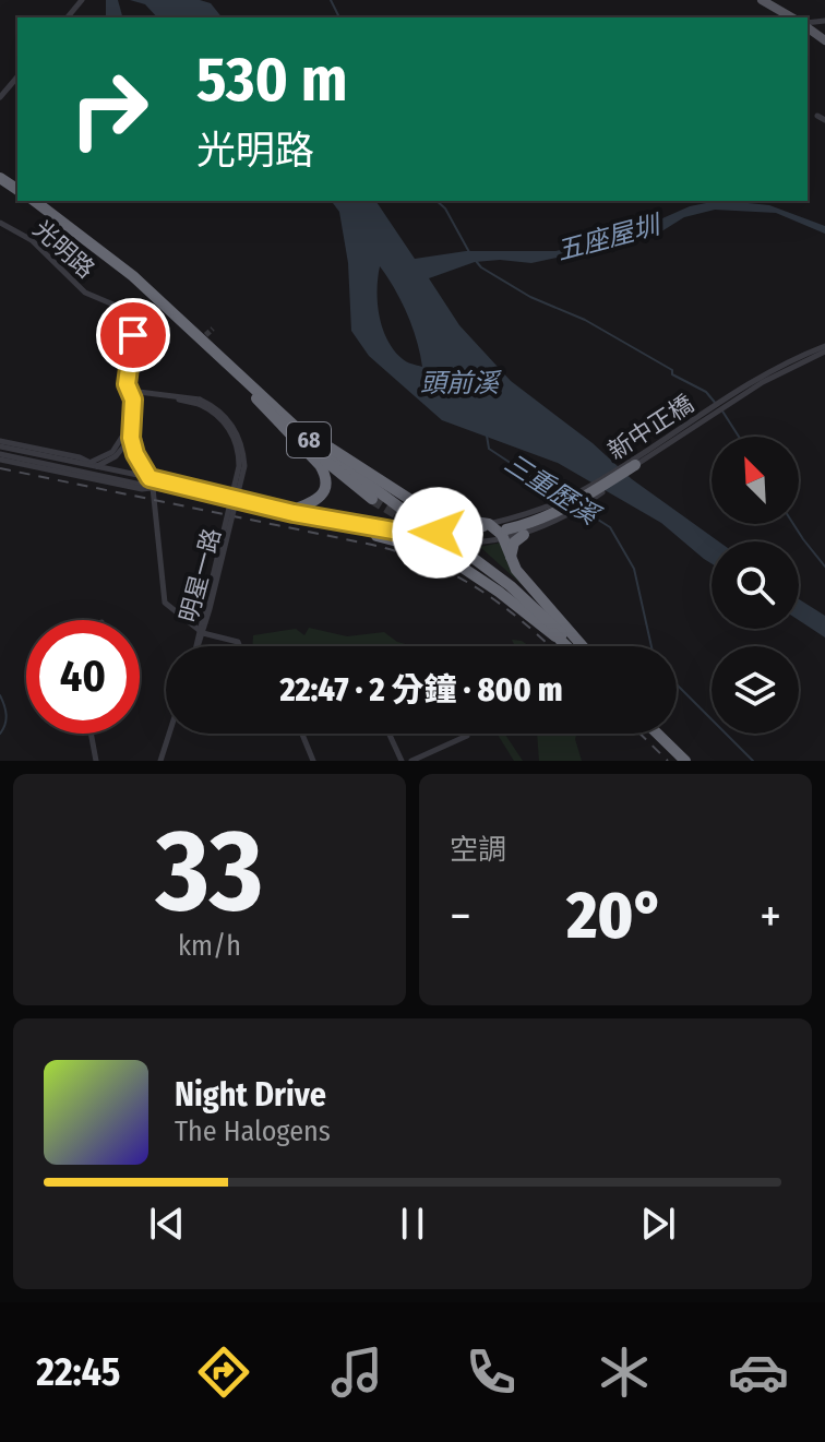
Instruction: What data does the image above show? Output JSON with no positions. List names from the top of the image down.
{
  "streets": {
    "highway": ["68"],
    "street": ["光明路", "新中正橋", "明星一路"]
  },
  "crossings": [
    ["光明路", "明星一路"]
  ],
  "water": ["五座屋圳", "頭前溪", "三重歷溪"],
  "north": "top left",
  "page": {
    "turn": ["530 m", "光明路"],
    "limit": "40",
    "trip": "22:47 · 2 分鐘 · 800 m",
    "tile": [
      ["33", "km/h"],
      "空調"
    ],
    "heat": ["−", "20°", "+"],
    "song": ["Night Drive", "The Halogens"],
    "tabs": "22:45"
  }
}
